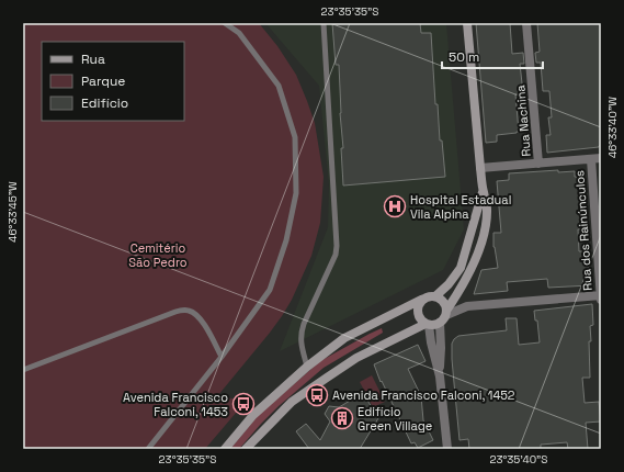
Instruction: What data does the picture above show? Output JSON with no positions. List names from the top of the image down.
{
  "streets": {
    "street": ["Rua Nachina", "Rua dos Rainúnculos"]
  },
  "parks": ["Cemitério São Pedro"],
  "places": {
    "hospital": ["Hospital Estadual Vila Alpina"],
    "bus stop": ["Avenida Francisco Falconi, 1452", "Avenida Francisco Falconi, 1453"],
    "building": ["Edifício Green Village"]
  },
  "legend": ["Rua", "Parque", "Edifício"],
  "scale_bar": "50 m",
  "coordinates": [
    "23°35'35\"S",
    "46°33'40\"W",
    "46°33'45\"W",
    "23°35'40\"S"
  ]
}
